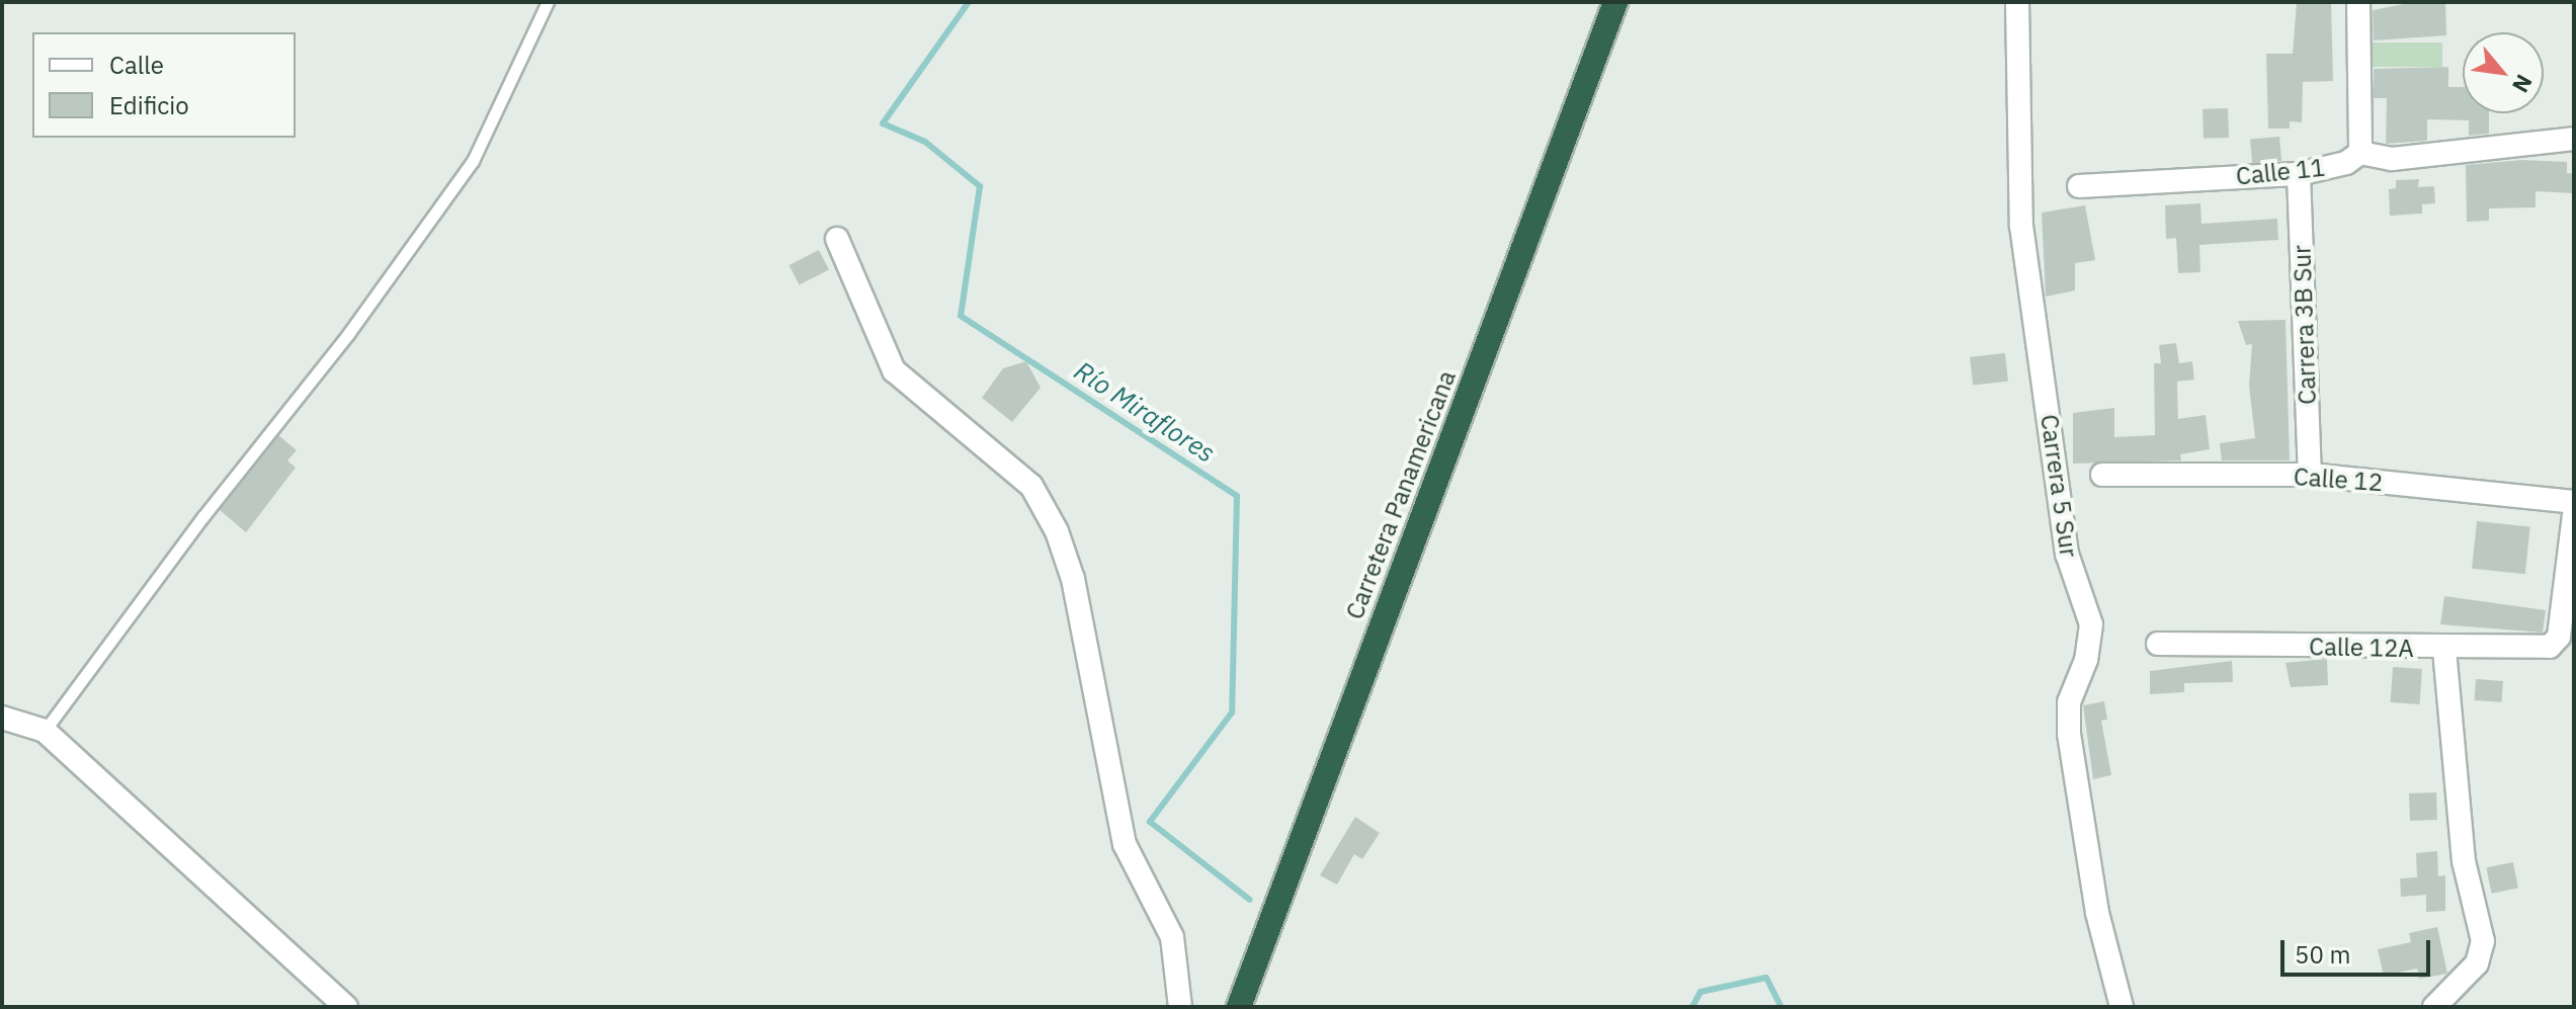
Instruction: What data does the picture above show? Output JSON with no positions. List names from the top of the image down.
{
  "streets": {
    "highway": ["Carretera Panamericana"],
    "street": [
      "Calle 11",
      "Carrera 3B Sur",
      "Calle 12",
      "Carrera 5 Sur",
      "Calle 12A"
    ]
  },
  "crossings": [
    ["Calle 11", "Carrera 3B Sur"],
    ["Carrera 3B Sur", "Calle 12"]
  ],
  "water": ["Río Miraflores"],
  "legend": ["Calle", "Edificio"],
  "scale_bar": "50 m",
  "north": "bottom right"
}
